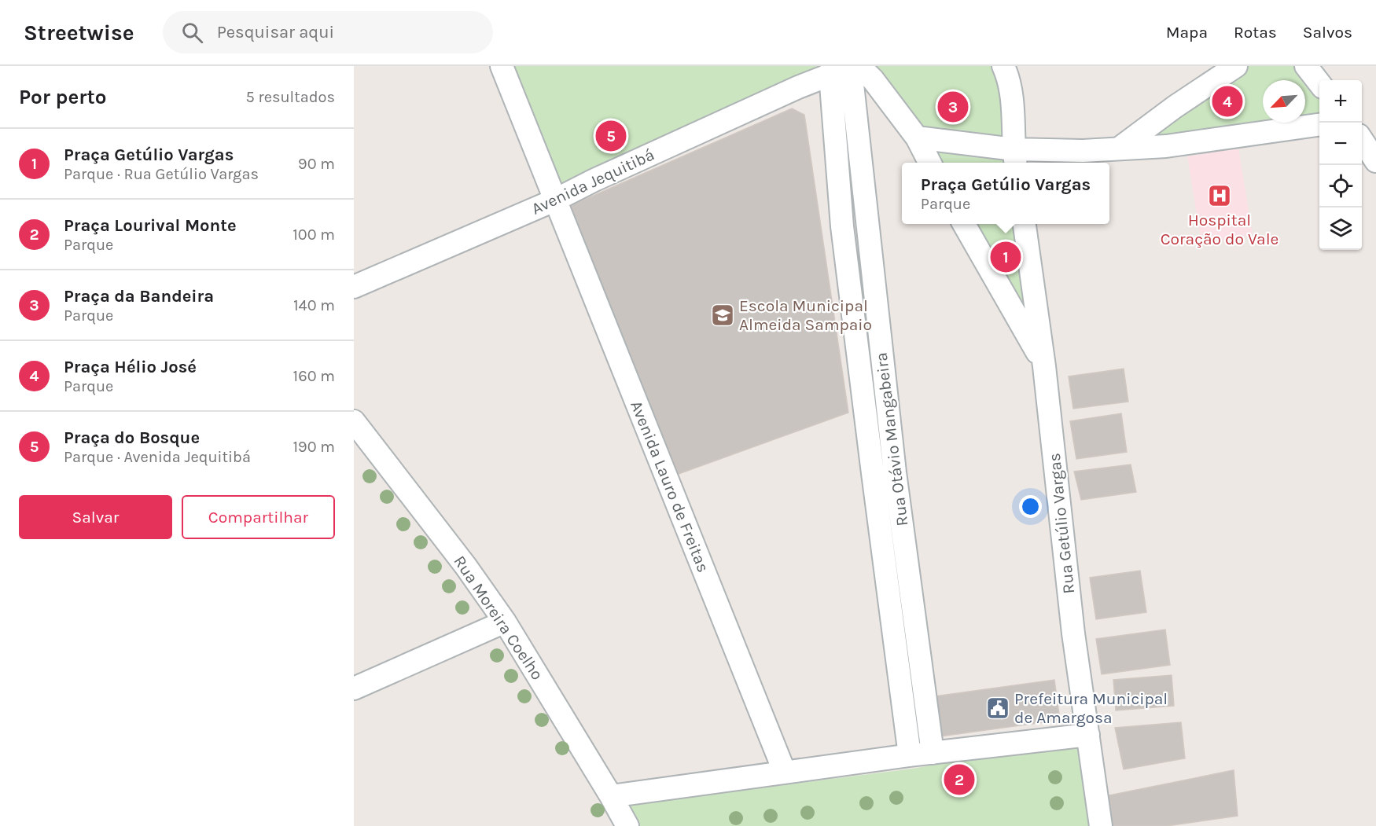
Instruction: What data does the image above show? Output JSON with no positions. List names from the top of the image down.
{
  "streets": {
    "street": [
      "Avenida Jequitibá",
      "Rua Otávio Mangabeira",
      "Avenida Lauro de Freitas",
      "Rua Getúlio Vargas",
      "Rua Moreira Coelho"
    ]
  },
  "crossings": [
    ["Avenida Jequitibá", "Rua Otávio Mangabeira"],
    ["Avenida Jequitibá", "Avenida Lauro de Freitas"]
  ],
  "places": {
    "hospital": ["Hospital Coração do Vale"],
    "school or university": ["Escola Municipal Almeida Sampaio"],
    "public building": ["Prefeitura Municipal de Amargosa"]
  },
  "north": "bottom left",
  "page": {
    "header": "Streetwise",
    "search": "Pesquisar aqui",
    "nav": ["Mapa", "Rotas", "Salvos"],
    "heading": ["Por perto", "5 resultados"],
    "map_buttons": ["+", "−"],
    "pins": [
      "4",
      "3",
      "5",
      "1",
      "2"
    ],
    "list": [
      {
        "mark": "1",
        "name": "Praça Getúlio Vargas",
        "note": "Parque · Rua Getúlio Vargas",
        "value": "90 m"
      },
      {
        "mark": "2",
        "name": "Praça Lourival Monte",
        "note": "Parque",
        "value": "100 m"
      },
      {
        "mark": "3",
        "name": "Praça da Bandeira",
        "note": "Parque",
        "value": "140 m"
      },
      {
        "mark": "4",
        "name": "Praça Hélio José",
        "note": "Parque",
        "value": "160 m"
      },
      {
        "mark": "5",
        "name": "Praça do Bosque",
        "note": "Parque · Avenida Jequitibá",
        "value": "190 m"
      }
    ],
    "popup": ["Praça Getúlio Vargas", "Parque"],
    "buttons": ["Salvar", "Compartilhar"]
  }
}
